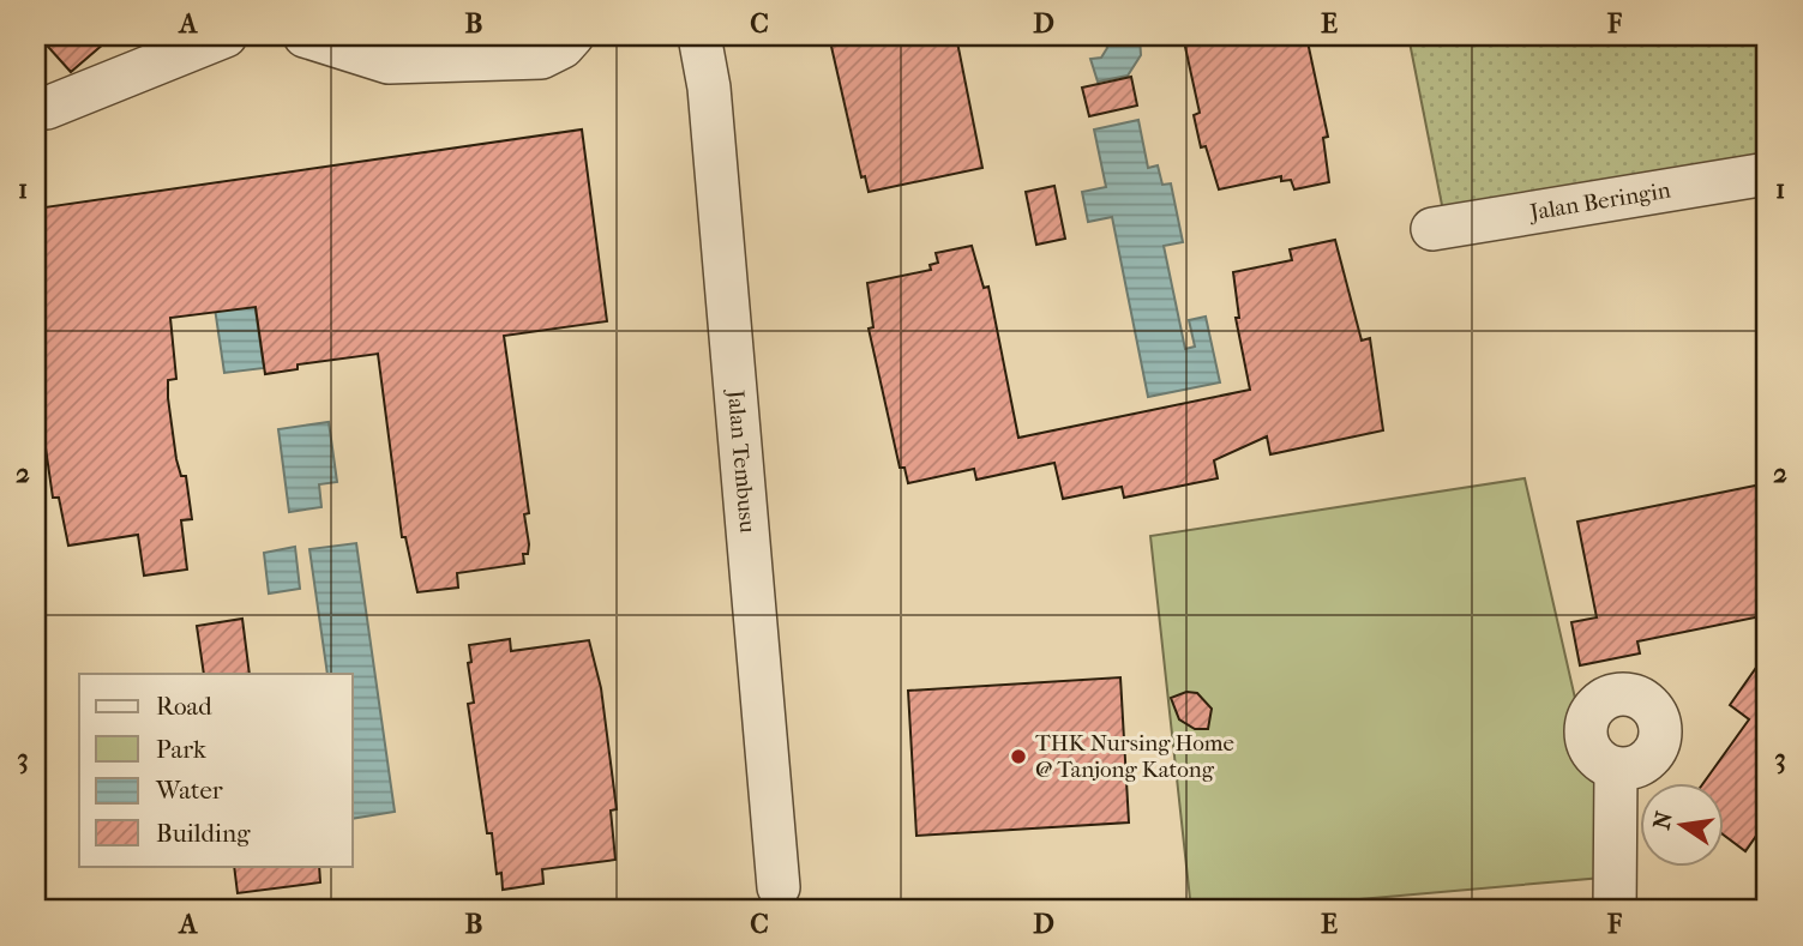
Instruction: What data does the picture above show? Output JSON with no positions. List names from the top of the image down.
{
  "streets": {
    "street": ["Jalan Beringin", "Jalan Tembusu"]
  },
  "places": ["THK Nursing Home @ Tanjong Katong"],
  "legend": [
    "Road",
    "Park",
    "Water",
    "Building"
  ],
  "north": "left",
  "grid": {
    "columns": [
      "A",
      "B",
      "C",
      "D",
      "E",
      "F"
    ],
    "rows": ["1", "2", "3"]
  }
}
